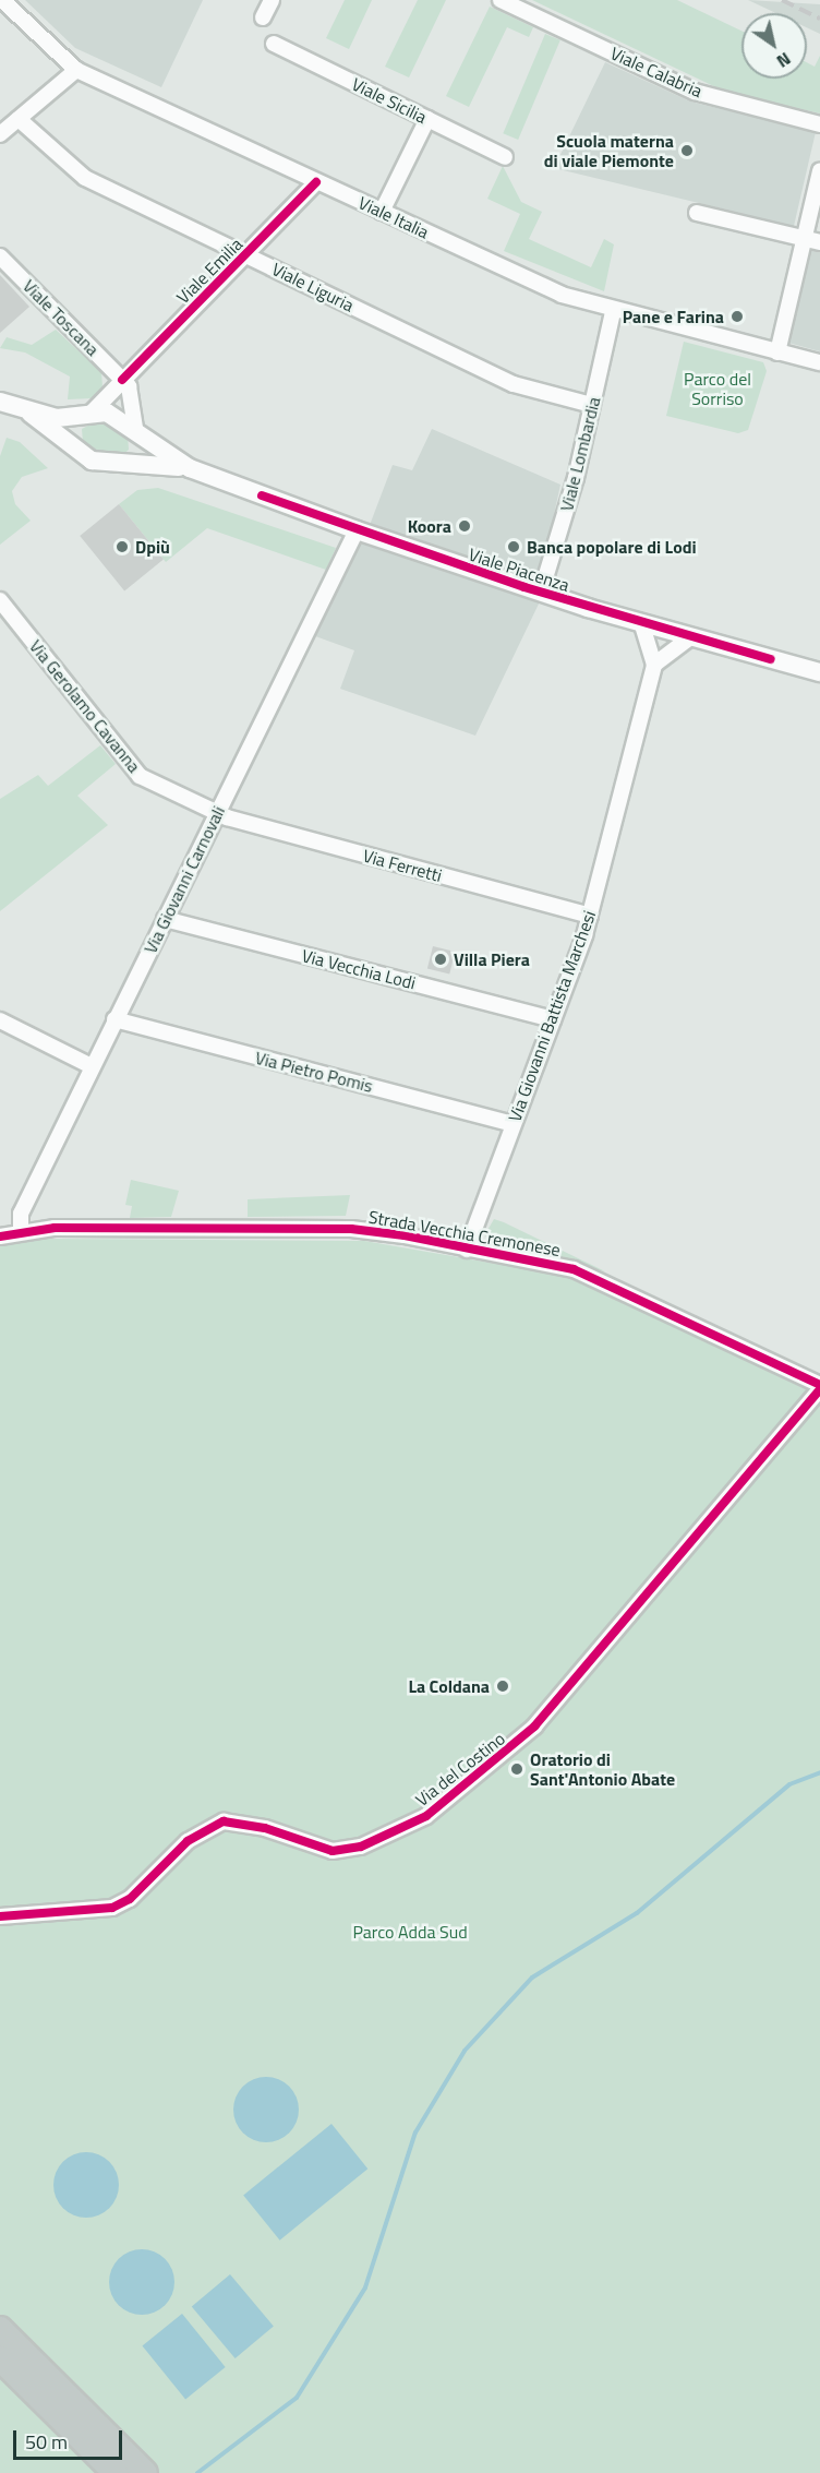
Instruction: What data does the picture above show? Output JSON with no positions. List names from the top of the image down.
{
  "streets": {
    "street": [
      "Viale Calabria",
      "Viale Sicilia",
      "Viale Italia",
      "Viale Emilia",
      "Viale Liguria",
      "Viale Toscana",
      "Viale Lombardia",
      "Viale Piacenza",
      "Via Gerolamo Cavanna",
      "Via Ferretti",
      "Via Giovanni Carnovali",
      "Via Vecchia Lodi",
      "Via Giovanni Battista Marchesi",
      "Via Pietro Pomis",
      "Strada Vecchia Cremonese",
      "Via del Costino"
    ]
  },
  "crossings": [
    ["Viale Italia", "Viale Emilia"],
    ["Viale Italia", "Viale Lombardia"],
    ["Viale Emilia", "Viale Liguria"],
    ["Viale Emilia", "Viale Toscana"],
    ["Viale Emilia", "Viale Piacenza"],
    ["Viale Liguria", "Viale Lombardia"],
    ["Viale Lombardia", "Viale Piacenza"],
    ["Viale Piacenza", "Via Giovanni Carnovali"],
    ["Via Gerolamo Cavanna", "Via Ferretti"],
    ["Via Gerolamo Cavanna", "Via Giovanni Carnovali"],
    ["Via Ferretti", "Via Giovanni Carnovali"],
    ["Via Ferretti", "Via Giovanni Battista Marchesi"],
    ["Via Giovanni Carnovali", "Via Vecchia Lodi"],
    ["Via Giovanni Carnovali", "Via Pietro Pomis"],
    ["Via Giovanni Carnovali", "Strada Vecchia Cremonese"],
    ["Via Vecchia Lodi", "Via Giovanni Battista Marchesi"],
    ["Via Giovanni Battista Marchesi", "Via Pietro Pomis"],
    ["Via Giovanni Battista Marchesi", "Strada Vecchia Cremonese"],
    ["Strada Vecchia Cremonese", "Via del Costino"]
  ],
  "parks": ["Parco del Sorriso", "Parco Adda Sud"],
  "places": [
    "Scuola materna di viale Piemonte",
    "Pane e Farina",
    "Koora",
    "Dpiù",
    "Banca popolare di Lodi",
    "Villa Piera",
    "La Coldana",
    "Oratorio di Sant'Antonio Abate"
  ],
  "scale_bar": "50 m",
  "north": "bottom right"
}
